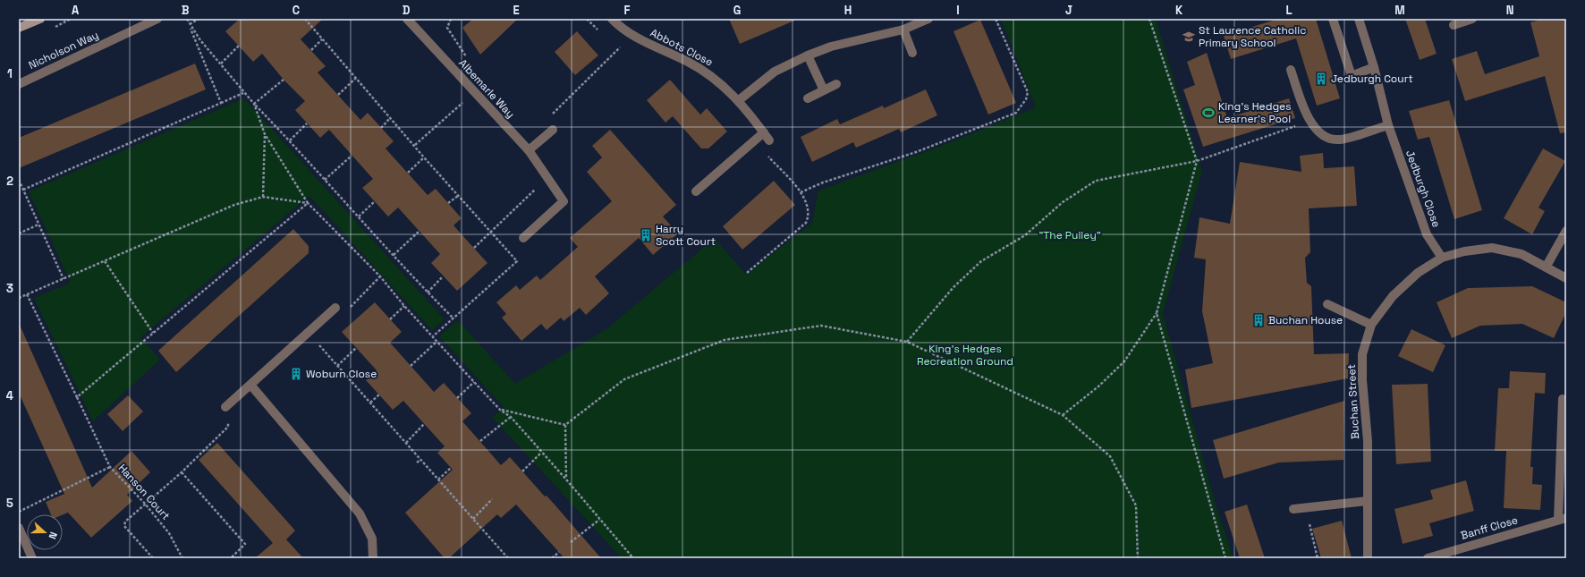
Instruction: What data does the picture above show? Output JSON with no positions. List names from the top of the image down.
{
  "streets": {
    "street": [
      "Abbots Close",
      "Nicholson Way",
      "Albemarle Way",
      "Jedburgh Close",
      "Buchan Street",
      "Banff Close"
    ],
    "path": ["Hanson Court"]
  },
  "crossings": [
    ["Jedburgh Close", "Buchan Street"]
  ],
  "parks": ["\"The Pulley\"", "King's Hedges Recreation Ground"],
  "places": {
    "school or university": ["St Laurence Catholic Primary School"],
    "building": [
      "Jedburgh Court",
      "Harry Scott Court",
      "Buchan House",
      "Woburn Close"
    ],
    "sports": ["King's Hedges Learner's Pool"]
  },
  "north": "right",
  "grid": {
    "columns": [
      "A",
      "B",
      "C",
      "D",
      "E",
      "F",
      "G",
      "H",
      "I",
      "J",
      "K",
      "L",
      "M",
      "N"
    ],
    "rows": [
      "1",
      "2",
      "3",
      "4",
      "5"
    ]
  }
}
